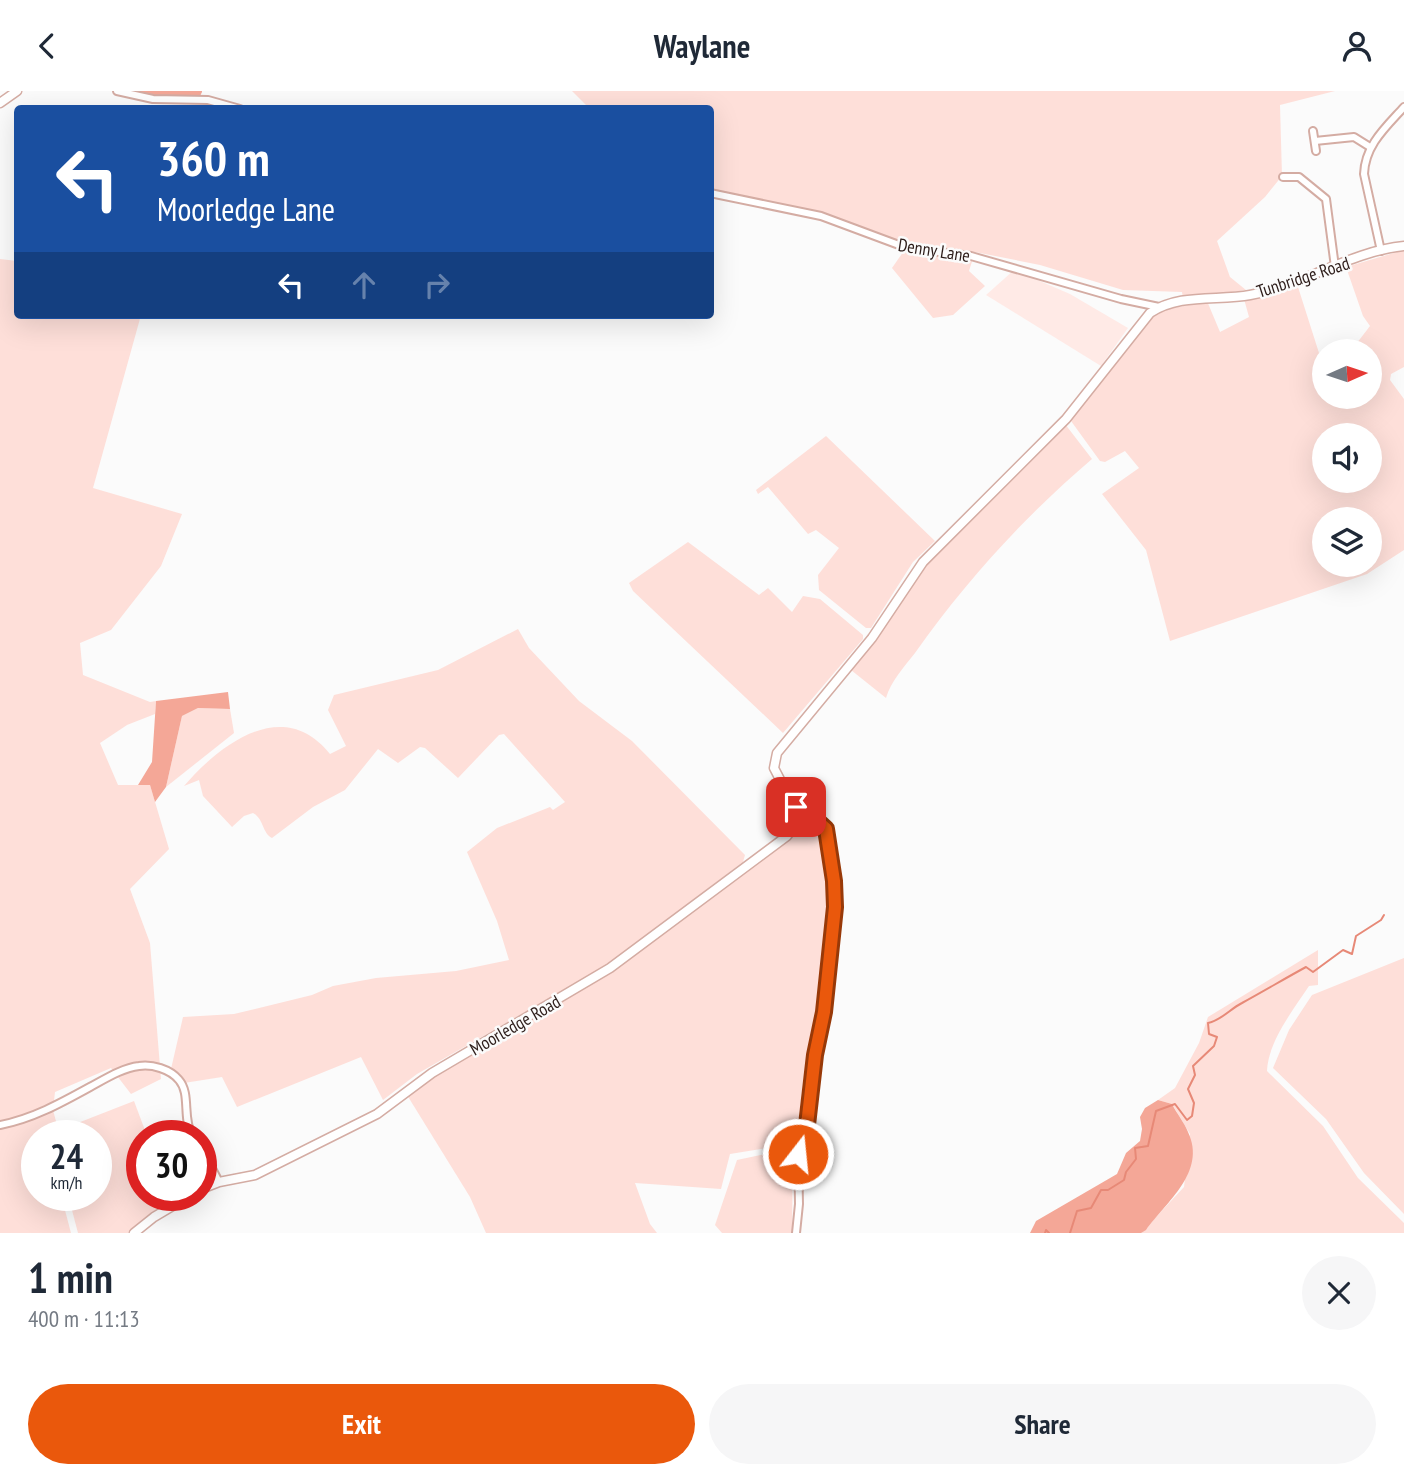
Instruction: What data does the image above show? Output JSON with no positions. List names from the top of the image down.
{
  "streets": {
    "street": ["Denny Lane", "Tunbridge Road", "Moorledge Road"]
  },
  "crossings": [
    ["Denny Lane", "Tunbridge Road"]
  ],
  "north": "right",
  "page": {
    "header": "Waylane",
    "turn": ["360 m", "Moorledge Lane"],
    "speed": "24 km/h",
    "limit": "30",
    "heading": ["1 min", "400 m · 11:13"],
    "buttons": ["Exit", "Share"]
  }
}
